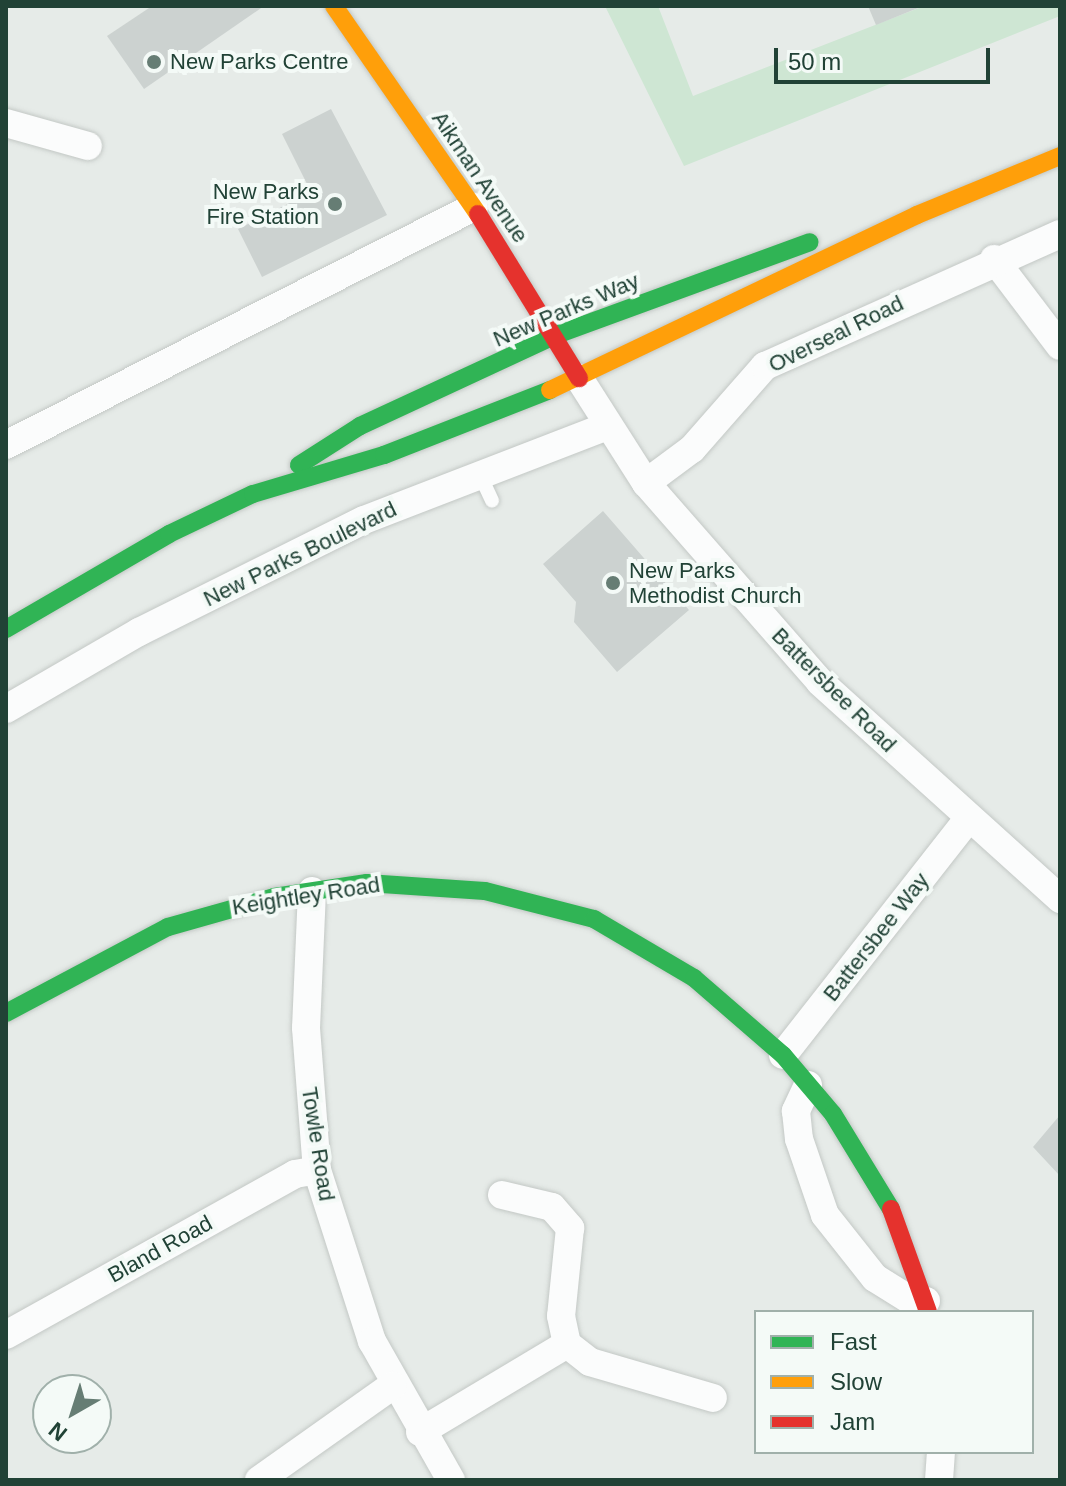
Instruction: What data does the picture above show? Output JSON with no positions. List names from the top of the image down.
{
  "streets": {
    "main road": ["Aikman Avenue", "New Parks Way", "Keightley Road"],
    "street": [
      "Overseal Road",
      "New Parks Boulevard",
      "Battersbee Road",
      "Battersbee Way",
      "Towle Road",
      "Bland Road"
    ]
  },
  "crossings": [
    ["Aikman Avenue", "New Parks Way"],
    ["Aikman Avenue", "Battersbee Road"],
    ["New Parks Way", "Battersbee Road"],
    ["Overseal Road", "Battersbee Road"],
    ["New Parks Boulevard", "Battersbee Road"],
    ["Battersbee Road", "Battersbee Way"],
    ["Keightley Road", "Battersbee Way"],
    ["Keightley Road", "Towle Road"],
    ["Towle Road", "Bland Road"]
  ],
  "places": ["New Parks Centre", "New Parks Fire Station", "New Parks Methodist Church"],
  "legend": ["Fast", "Slow", "Jam"],
  "scale_bar": "50 m",
  "north": "bottom left"
}
